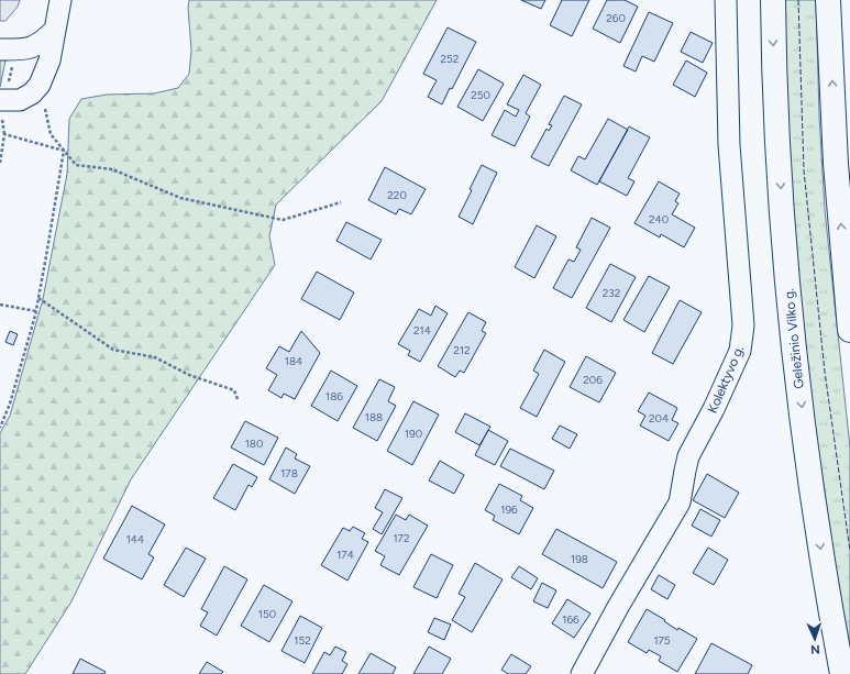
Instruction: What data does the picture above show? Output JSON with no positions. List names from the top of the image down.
{
  "streets": {
    "highway": ["Geležinio Vilko g."],
    "street": ["Kolektyvo g."]
  },
  "house_numbers": [
    "260",
    "252",
    "250",
    "220",
    "240",
    "232",
    "214",
    "212",
    "184",
    "206",
    "186",
    "188",
    "204",
    "190",
    "180",
    "178",
    "196",
    "172",
    "144",
    "174",
    "198",
    "150",
    "166",
    "152",
    "175"
  ],
  "north": "bottom"
}
